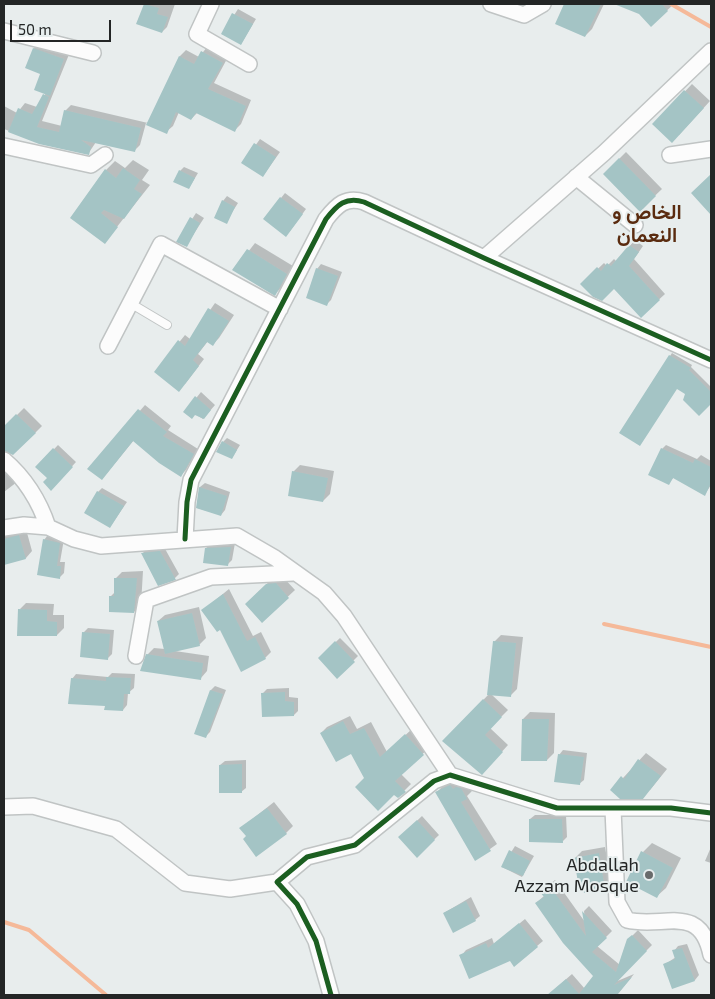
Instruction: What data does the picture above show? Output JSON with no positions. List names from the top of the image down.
{
  "districts": ["الخاص و النعمان"],
  "places": ["Abdallah Azzam Mosque"],
  "scale_bar": "50 m"
}
